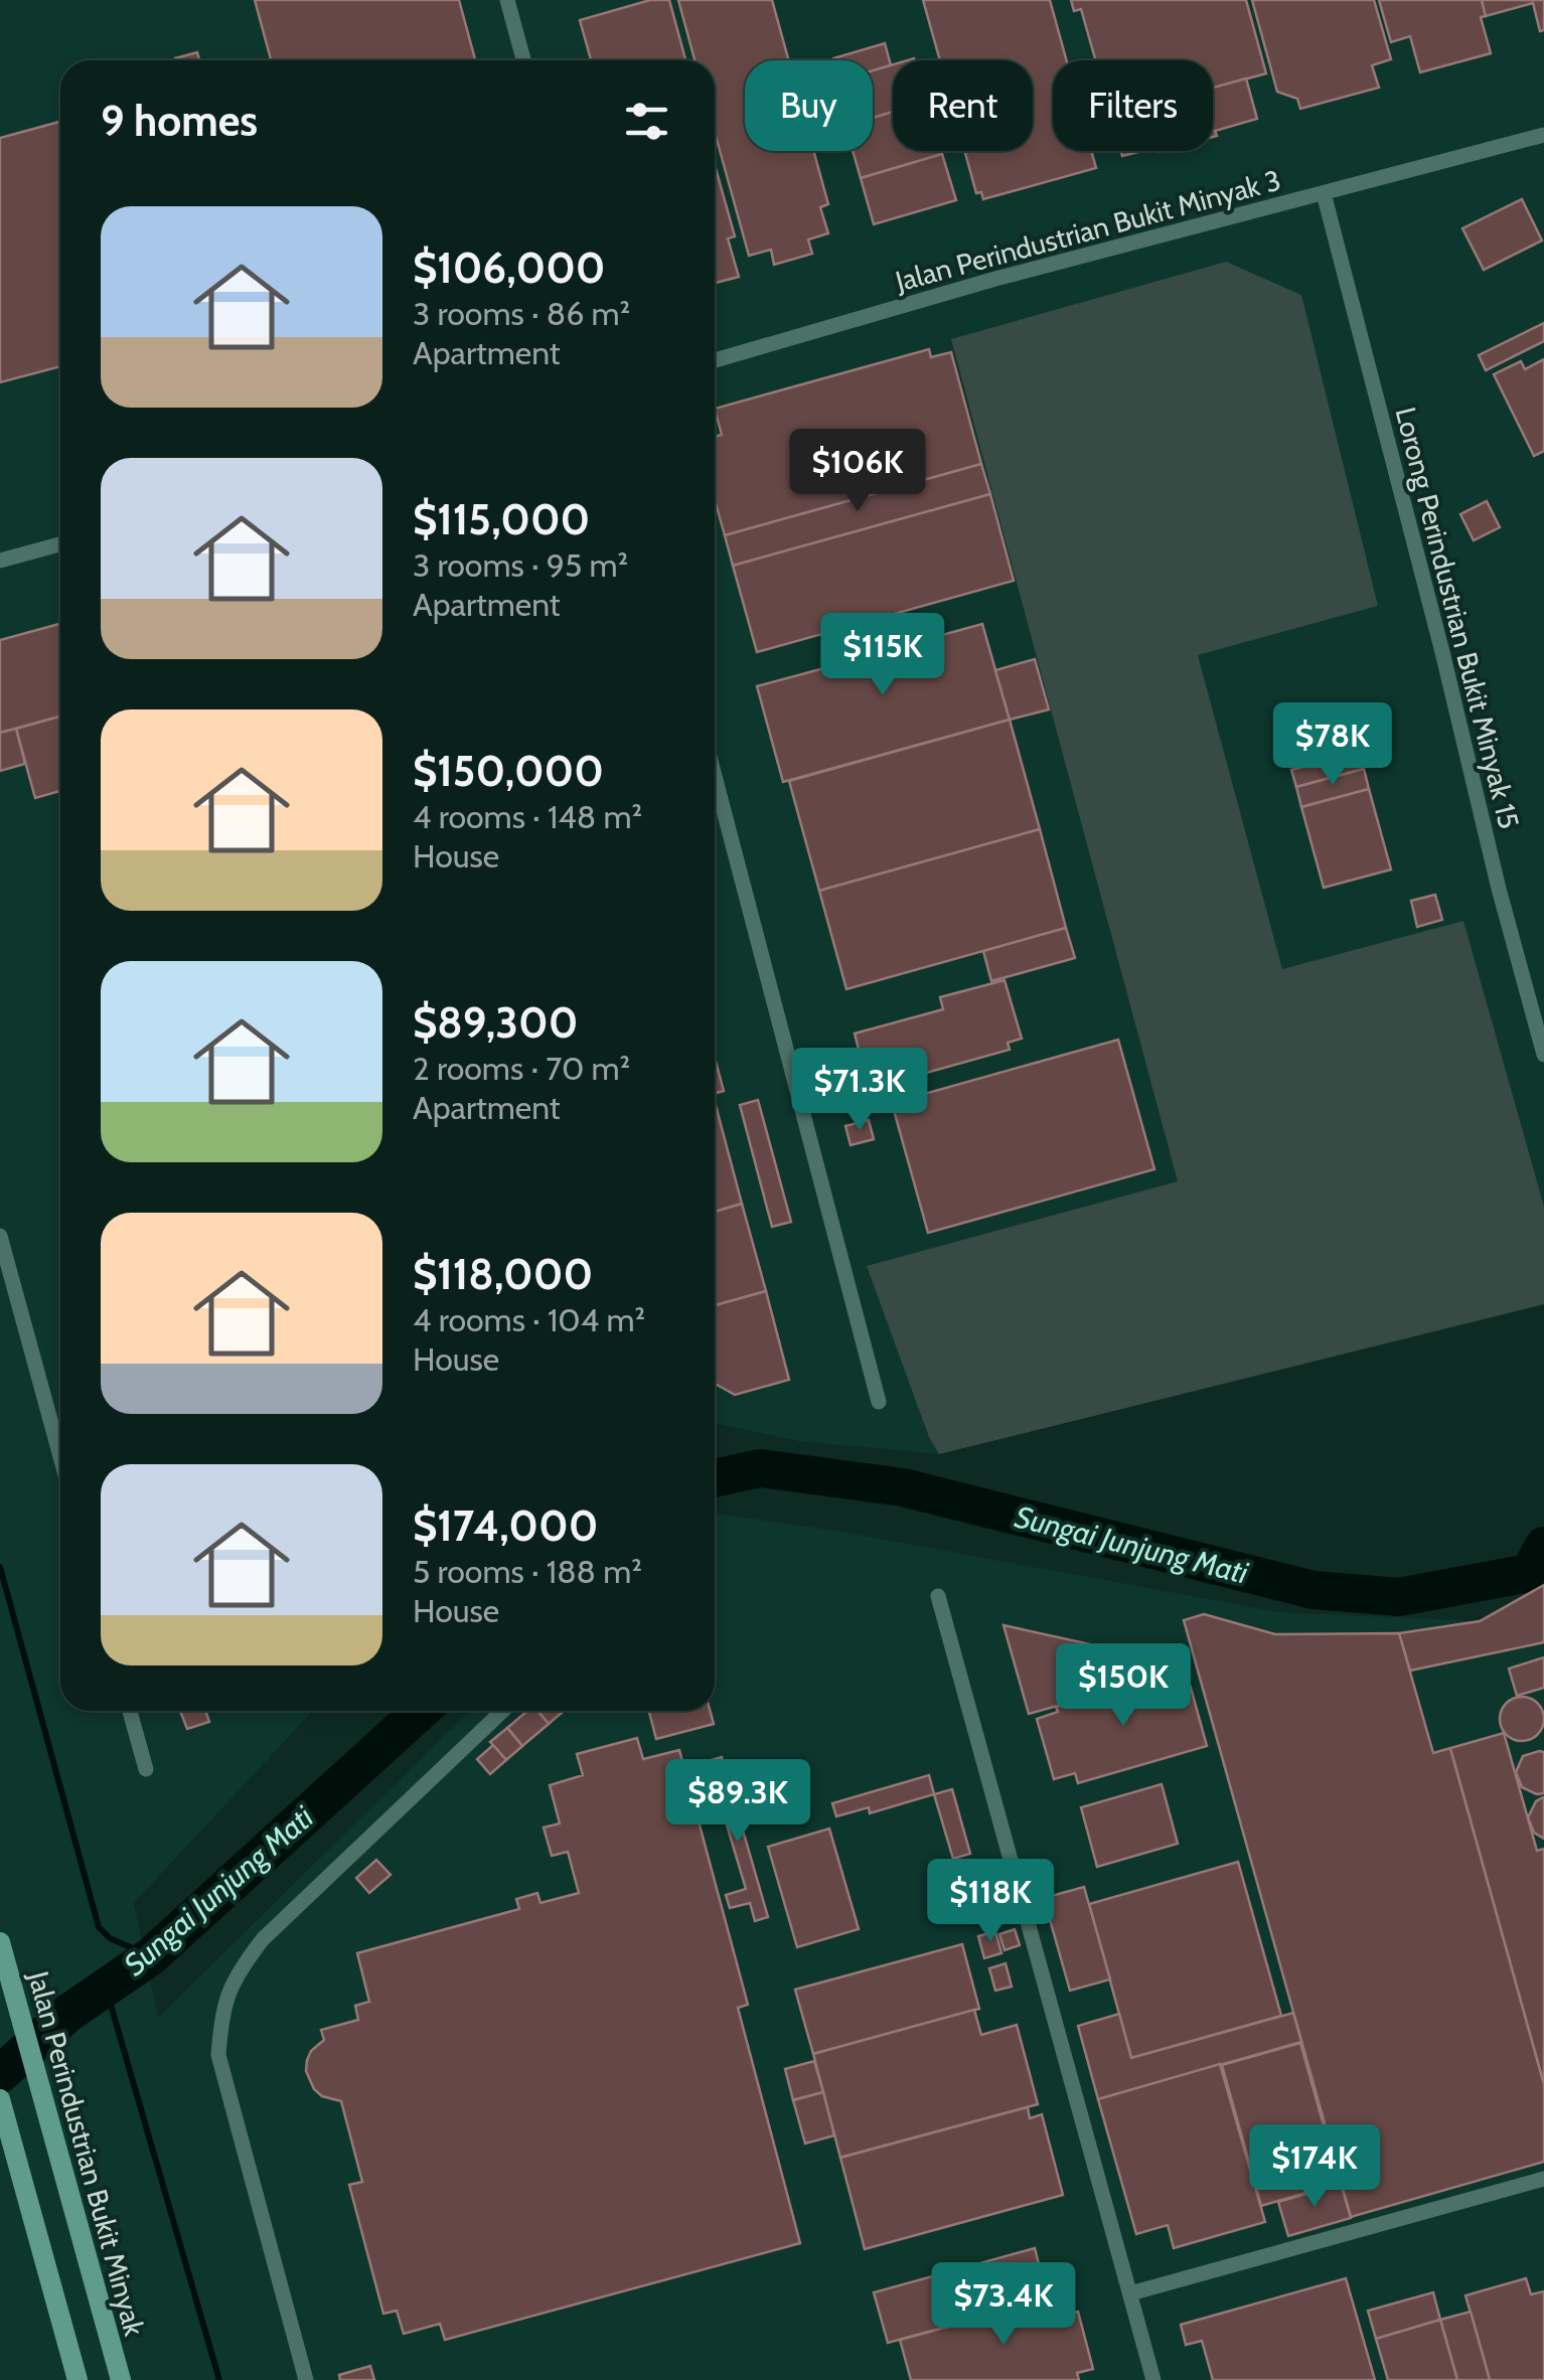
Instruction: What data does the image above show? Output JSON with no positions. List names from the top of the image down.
{
  "streets": {
    "main road": ["Jalan Perindustrian Bukit Minyak"],
    "street": ["Jalan Perindustrian Bukit Minyak 3", "Lorong Perindustrian Bukit Minyak 15"]
  },
  "crossings": [
    ["Jalan Perindustrian Bukit Minyak 3", "Lorong Perindustrian Bukit Minyak 15"]
  ],
  "water": ["Sungai Junjung Mati"],
  "page": {
    "chip": ["Buy", "Rent", "Filters"],
    "heading": "9 homes",
    "list": [
      {
        "name": "$106,000",
        "note": "3 rooms · 86 m² · Apartment"
      },
      {
        "name": "$115,000",
        "note": "3 rooms · 95 m² · Apartment"
      },
      {
        "name": "$150,000",
        "note": "4 rooms · 148 m² · House"
      },
      {
        "name": "$89,300",
        "note": "2 rooms · 70 m² · Apartment"
      },
      {
        "name": "$118,000",
        "note": "4 rooms · 104 m² · House"
      },
      {
        "name": "$174,000",
        "note": "5 rooms · 188 m² · House"
      }
    ],
    "price": [
      "$106K",
      "$115K",
      "$78K",
      "$71.3K",
      "$150K",
      "$89.3K",
      "$118K",
      "$174K",
      "$73.4K"
    ]
  }
}
